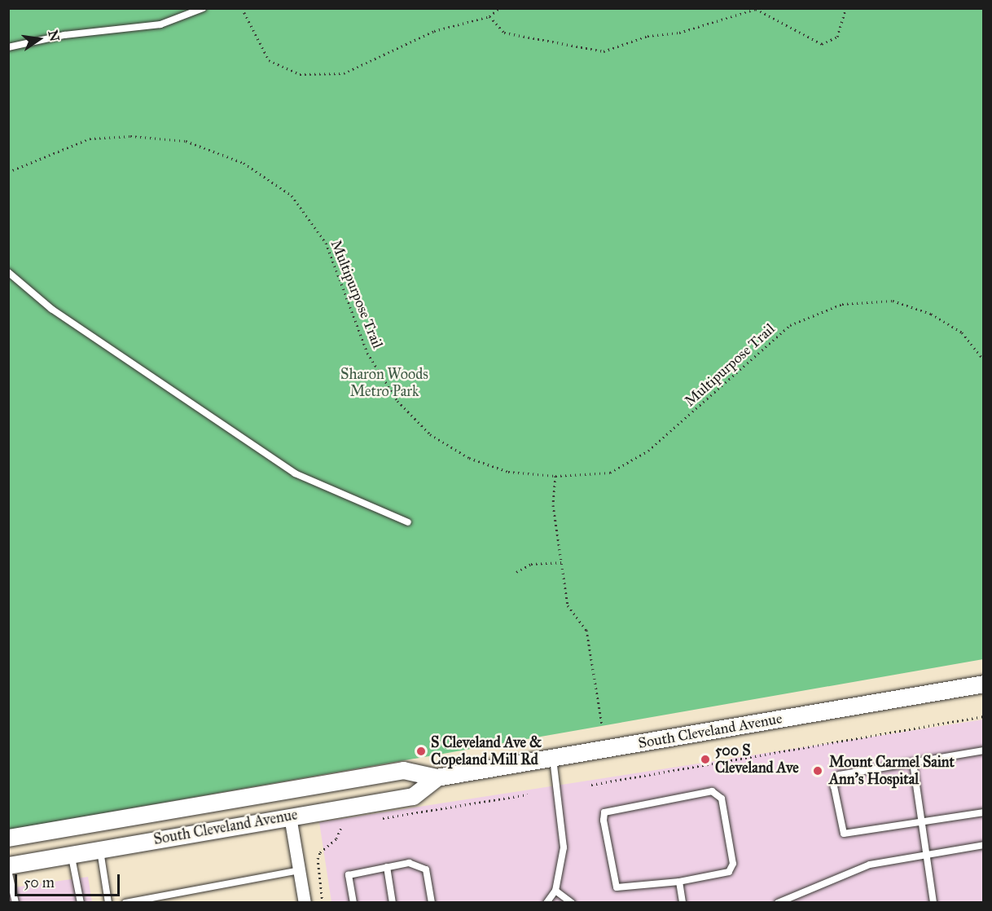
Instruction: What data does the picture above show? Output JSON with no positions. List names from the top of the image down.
{
  "streets": {
    "main road": ["South Cleveland Avenue"],
    "path": ["Multipurpose Trail"]
  },
  "parks": ["Sharon Woods Metro Park"],
  "places": ["S Cleveland Ave & Copeland Mill Rd", "500 S Cleveland Ave", "Mount Carmel Saint Ann's Hospital"],
  "scale_bar": "50 m",
  "north": "right"
}
